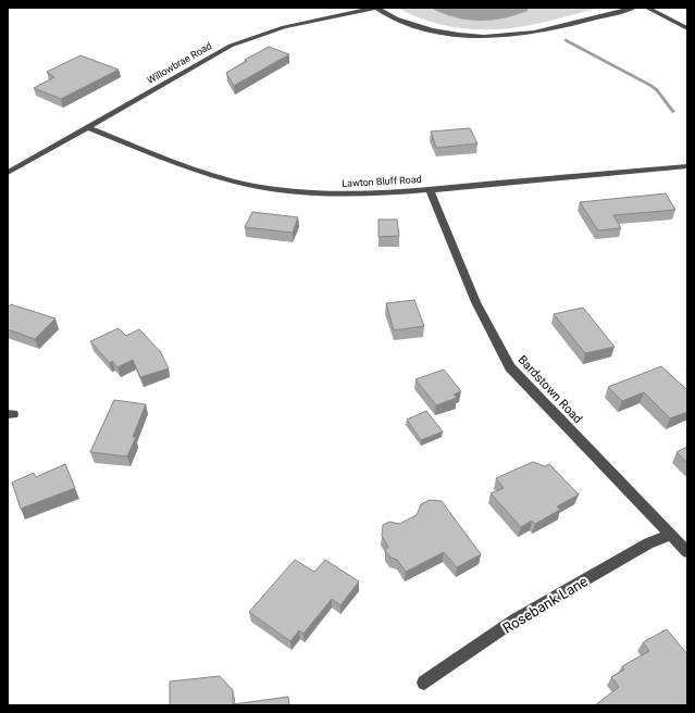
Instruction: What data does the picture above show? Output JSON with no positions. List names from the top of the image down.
{
  "streets": {
    "street": [
      "Willowbrae Road",
      "Lawton Bluff Road",
      "Bardstown Road",
      "Rosebank Lane"
    ]
  },
  "crossings": [
    ["Willowbrae Road", "Lawton Bluff Road"],
    ["Lawton Bluff Road", "Bardstown Road"],
    ["Bardstown Road", "Rosebank Lane"]
  ]
}
